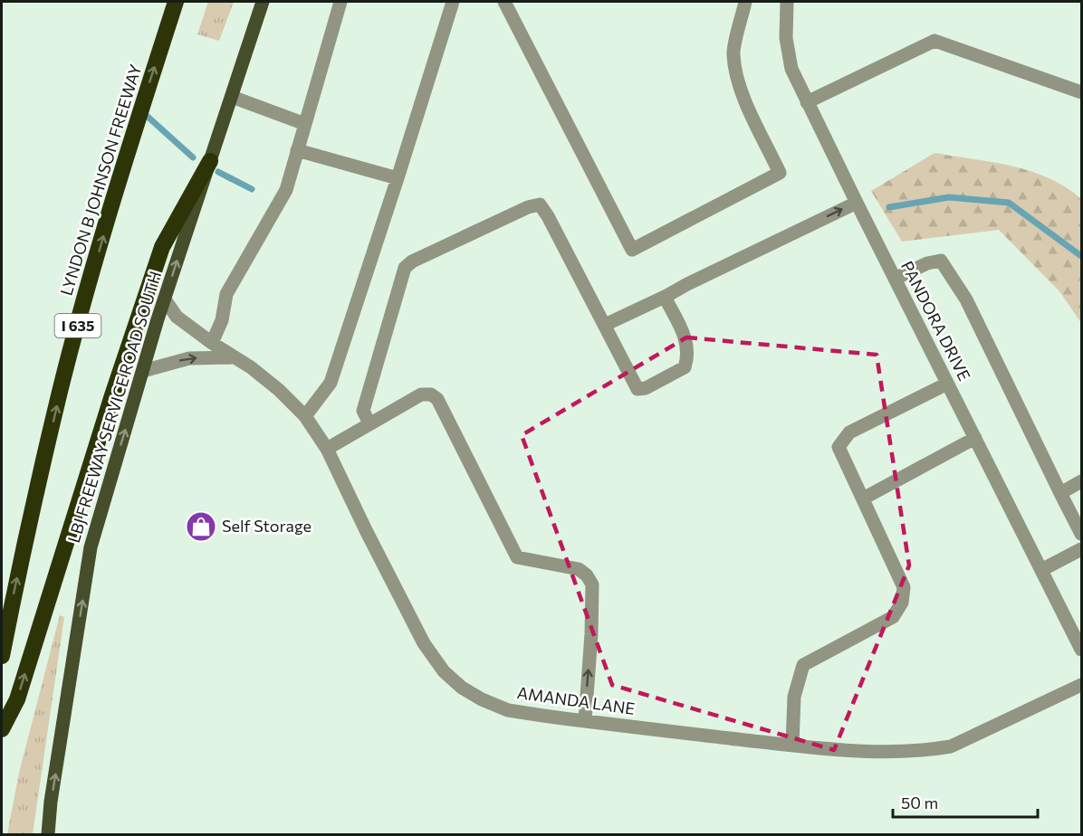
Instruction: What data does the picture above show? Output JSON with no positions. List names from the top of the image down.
{
  "streets": {
    "highway": ["LYNDON B JOHNSON FREEWAY", "I 635"],
    "main road": ["LBJ FREEWAY SERVICE ROAD SOUTH"],
    "street": ["PANDORA DRIVE", "AMANDA LANE"]
  },
  "crossings": [
    ["LBJ FREEWAY SERVICE ROAD SOUTH", "AMANDA LANE"]
  ],
  "one_way": ["LBJ FREEWAY SERVICE ROAD SOUTH"],
  "places": {
    "shop": ["Self Storage"]
  },
  "scale_bar": "50 m"
}
